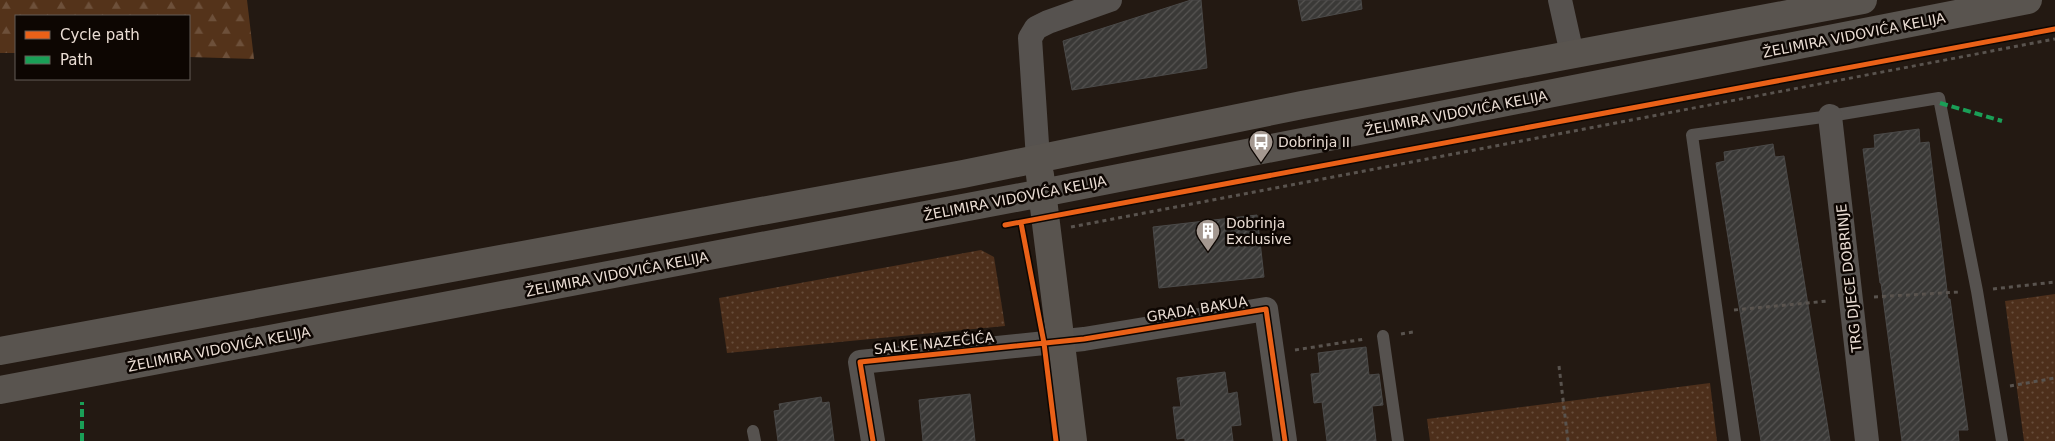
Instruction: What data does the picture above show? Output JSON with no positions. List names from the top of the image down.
{
  "streets": {
    "main road": ["ŽELIMIRA VIDOVIĆA KELIJA"],
    "street": ["TRG DJECE DOBRINJE", "GRADA BAKUA", "SALKE NAZEČIĆA"]
  },
  "crossings": [
    ["GRADA BAKUA", "SALKE NAZEČIĆA"]
  ],
  "places": {
    "bus stop": ["Dobrinja II"],
    "building": ["Dobrinja Exclusive"]
  },
  "legend": ["Cycle path", "Path"]
}
